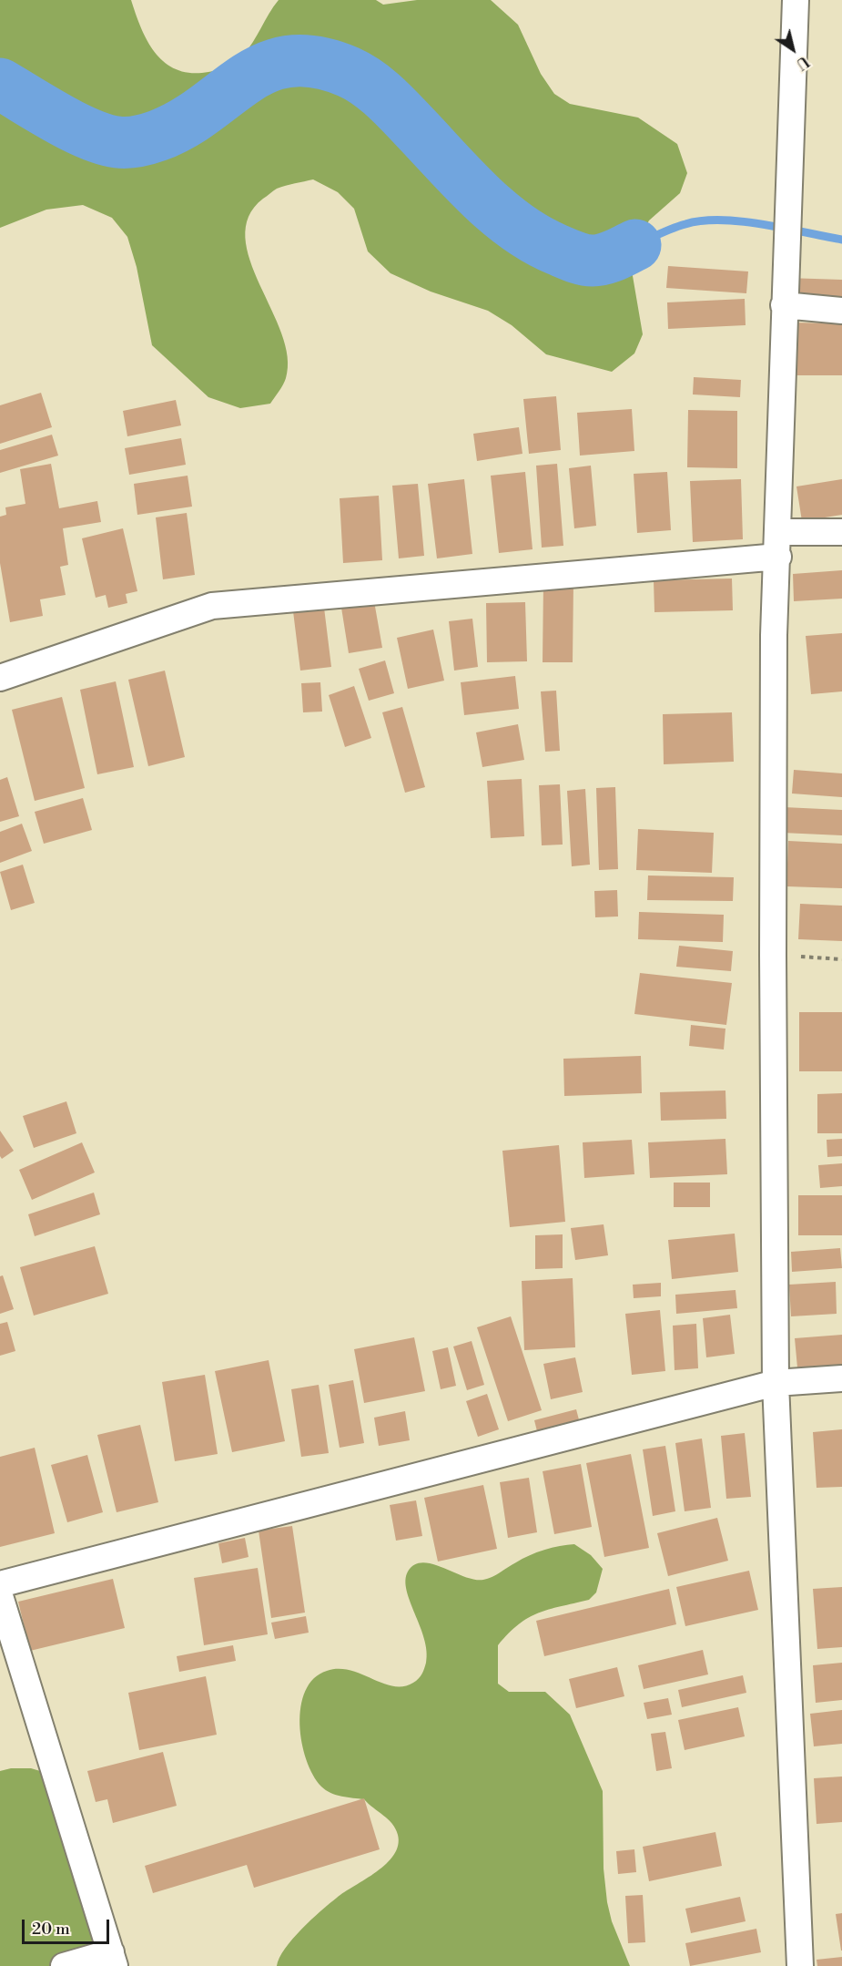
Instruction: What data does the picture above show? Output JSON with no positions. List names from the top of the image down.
{
  "scale_bar": "20 m",
  "north": "bottom right"
}
